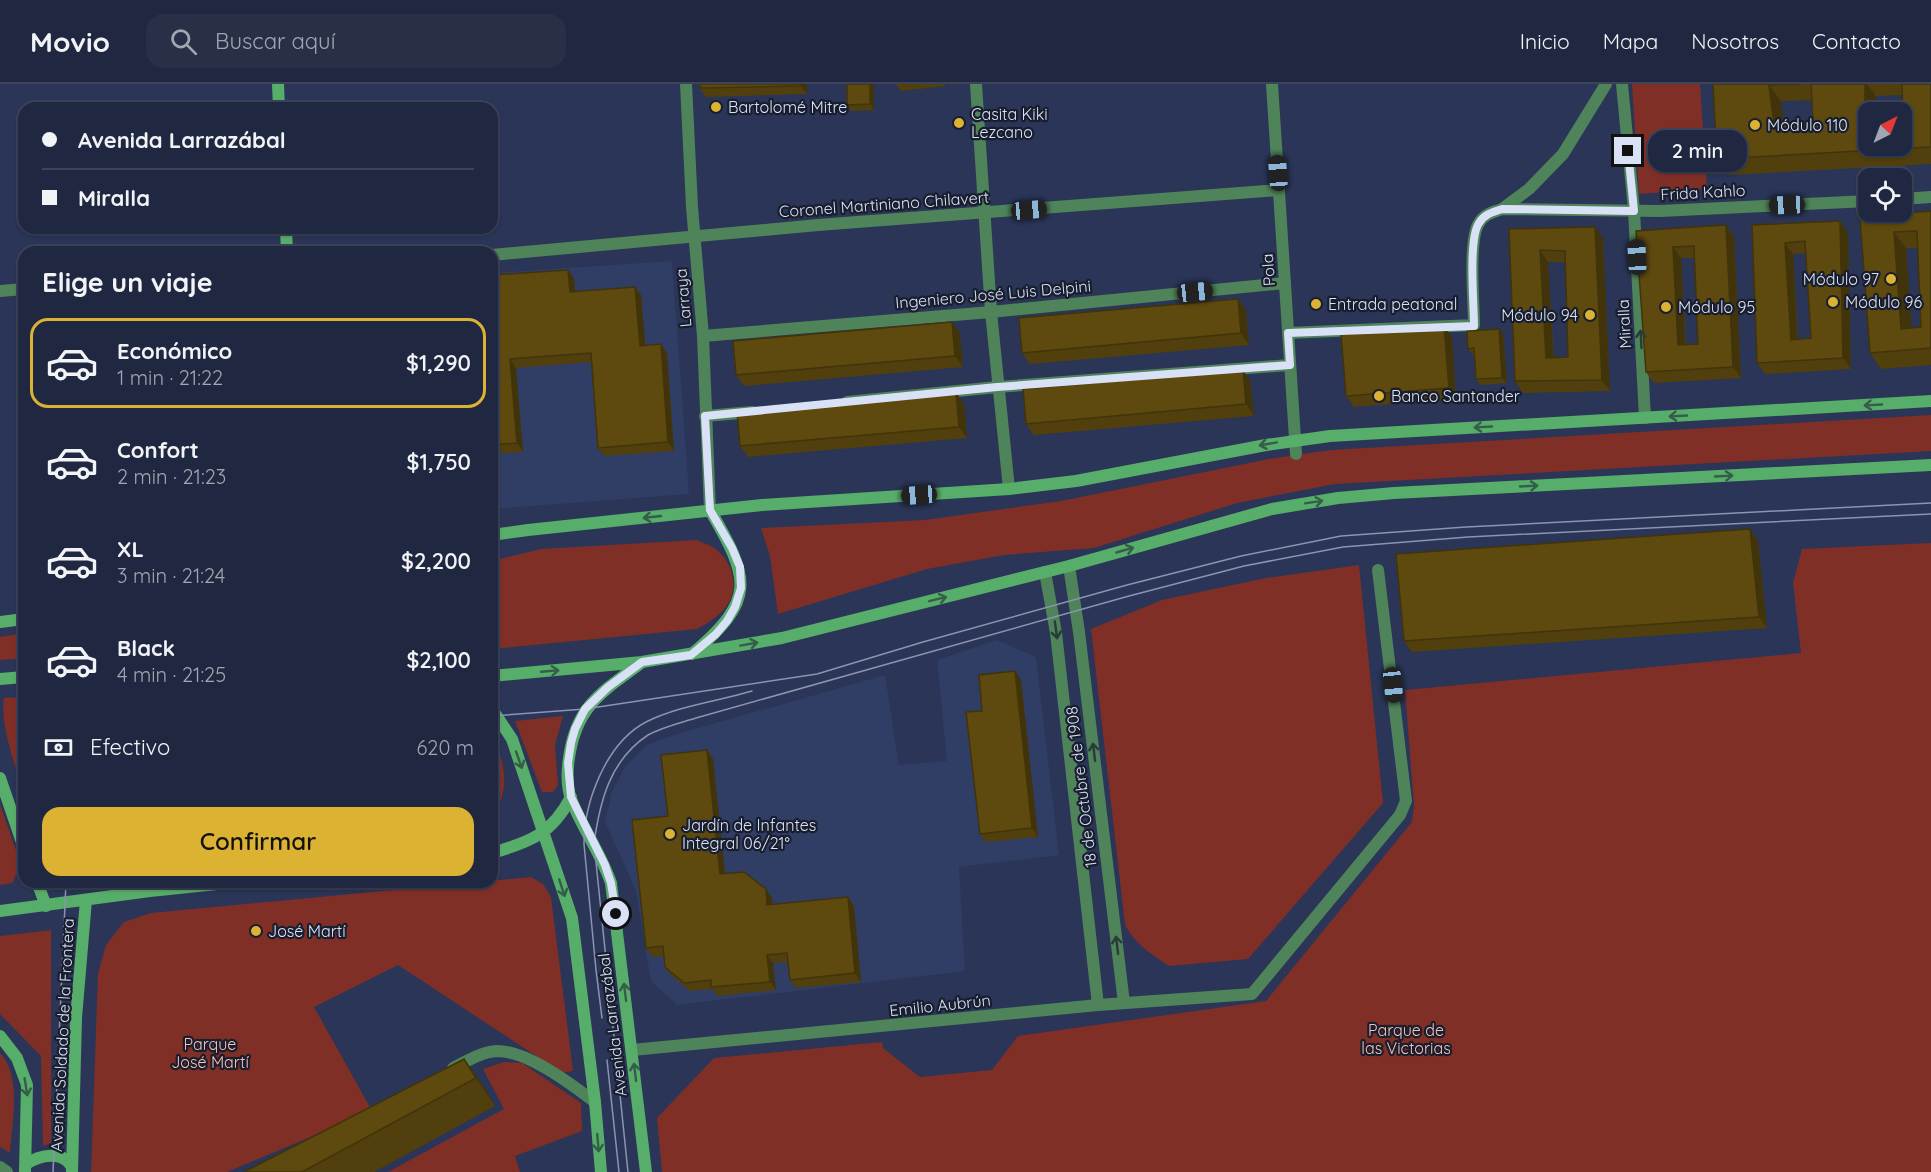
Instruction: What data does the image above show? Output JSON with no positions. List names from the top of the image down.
{
  "streets": {
    "main road": ["Avenida Larrazábal", "Avenida Soldado de la Frontera"],
    "street": [
      "Frida Kahlo",
      "Coronel Martiniano Chilavert",
      "Pola",
      "Ingeniero José Luis Delpini",
      "Larraya",
      "Miralla",
      "18 de Octubre de 1908",
      "Emilio Aubrún"
    ]
  },
  "crossings": [
    ["Frida Kahlo", "Miralla"],
    ["Coronel Martiniano Chilavert", "Pola"],
    ["Coronel Martiniano Chilavert", "Larraya"],
    ["Pola", "Ingeniero José Luis Delpini"],
    ["Ingeniero José Luis Delpini", "Larraya"],
    ["18 de Octubre de 1908", "Emilio Aubrún"],
    ["Emilio Aubrún", "Avenida Larrazábal"]
  ],
  "one_way": ["Miralla"],
  "parks": ["Parque de las Victorias", "Parque José Martí"],
  "places": [
    "Bartolomé Mitre",
    "Casita Kiki Lezcano",
    "Módulo 110",
    "Módulo 97",
    "Módulo 96",
    "Entrada peatonal",
    "Módulo 95",
    "Módulo 94",
    "Banco Santander",
    "Jardín de Infantes Integral 06/21°",
    "José Martí"
  ],
  "north": "top right",
  "page": {
    "header": "Movio",
    "search": "Buscar aquí",
    "nav": [
      "Inicio",
      "Mapa",
      "Nosotros",
      "Contacto"
    ],
    "banner": ["Avenida Larrazábal", "Miralla"],
    "bubble": "2 min",
    "heading": "Elige un viaje",
    "list": [
      {
        "name": "Económico",
        "note": "1 min · 21:22",
        "value": "$1,290"
      },
      {
        "name": "Confort",
        "note": "2 min · 21:23",
        "value": "$1,750"
      },
      {
        "name": "XL",
        "note": "3 min · 21:24",
        "value": "$2,200"
      },
      {
        "name": "Black",
        "note": "4 min · 21:25",
        "value": "$2,100"
      }
    ],
    "pay": ["Efectivo", "620 m"],
    "buttons": "Confirmar"
  }
}
